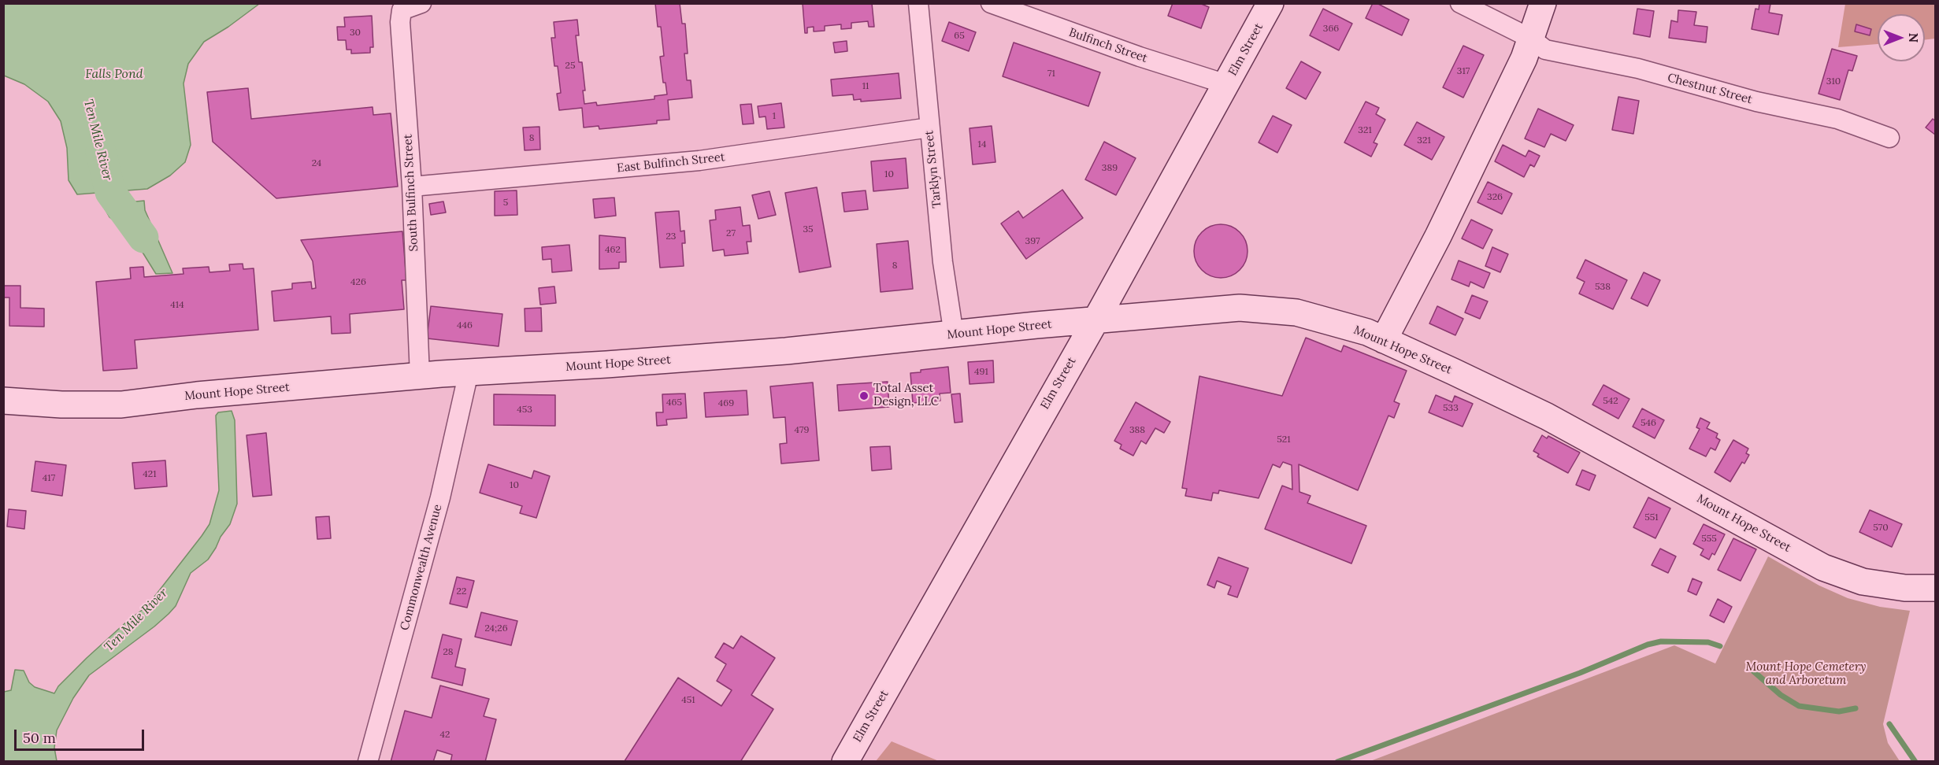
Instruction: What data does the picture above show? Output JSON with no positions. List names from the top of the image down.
{
  "streets": {
    "street": [
      "Bulfinch Street",
      "Elm Street",
      "Chestnut Street",
      "East Bulfinch Street",
      "Tarklyn Street",
      "South Bulfinch Street",
      "Mount Hope Street",
      "Commonwealth Avenue"
    ]
  },
  "crossings": [
    ["Bulfinch Street", "Elm Street"],
    ["Elm Street", "Mount Hope Street"],
    ["East Bulfinch Street", "Tarklyn Street"],
    ["East Bulfinch Street", "South Bulfinch Street"],
    ["Tarklyn Street", "Mount Hope Street"],
    ["South Bulfinch Street", "Mount Hope Street"],
    ["Mount Hope Street", "Commonwealth Avenue"]
  ],
  "water": ["Falls Pond", "Ten Mile River"],
  "parks": ["Mount Hope Cemetery and Arboretum"],
  "places": ["Total Asset Design, LLC"],
  "house_numbers": [
    "366",
    "30",
    "65",
    "25",
    "317",
    "71",
    "310",
    "11",
    "1",
    "321",
    "8",
    "321",
    "14",
    "24",
    "389",
    "10",
    "326",
    "5",
    "35",
    "27",
    "23",
    "397",
    "462",
    "8",
    "426",
    "538",
    "414",
    "446",
    "491",
    "542",
    "465",
    "469",
    "533",
    "453",
    "546",
    "479",
    "388",
    "521",
    "421",
    "417",
    "10",
    "551",
    "570",
    "555",
    "22",
    "24;26",
    "28",
    "451",
    "42"
  ],
  "scale_bar": "50 m",
  "north": "right"
}
